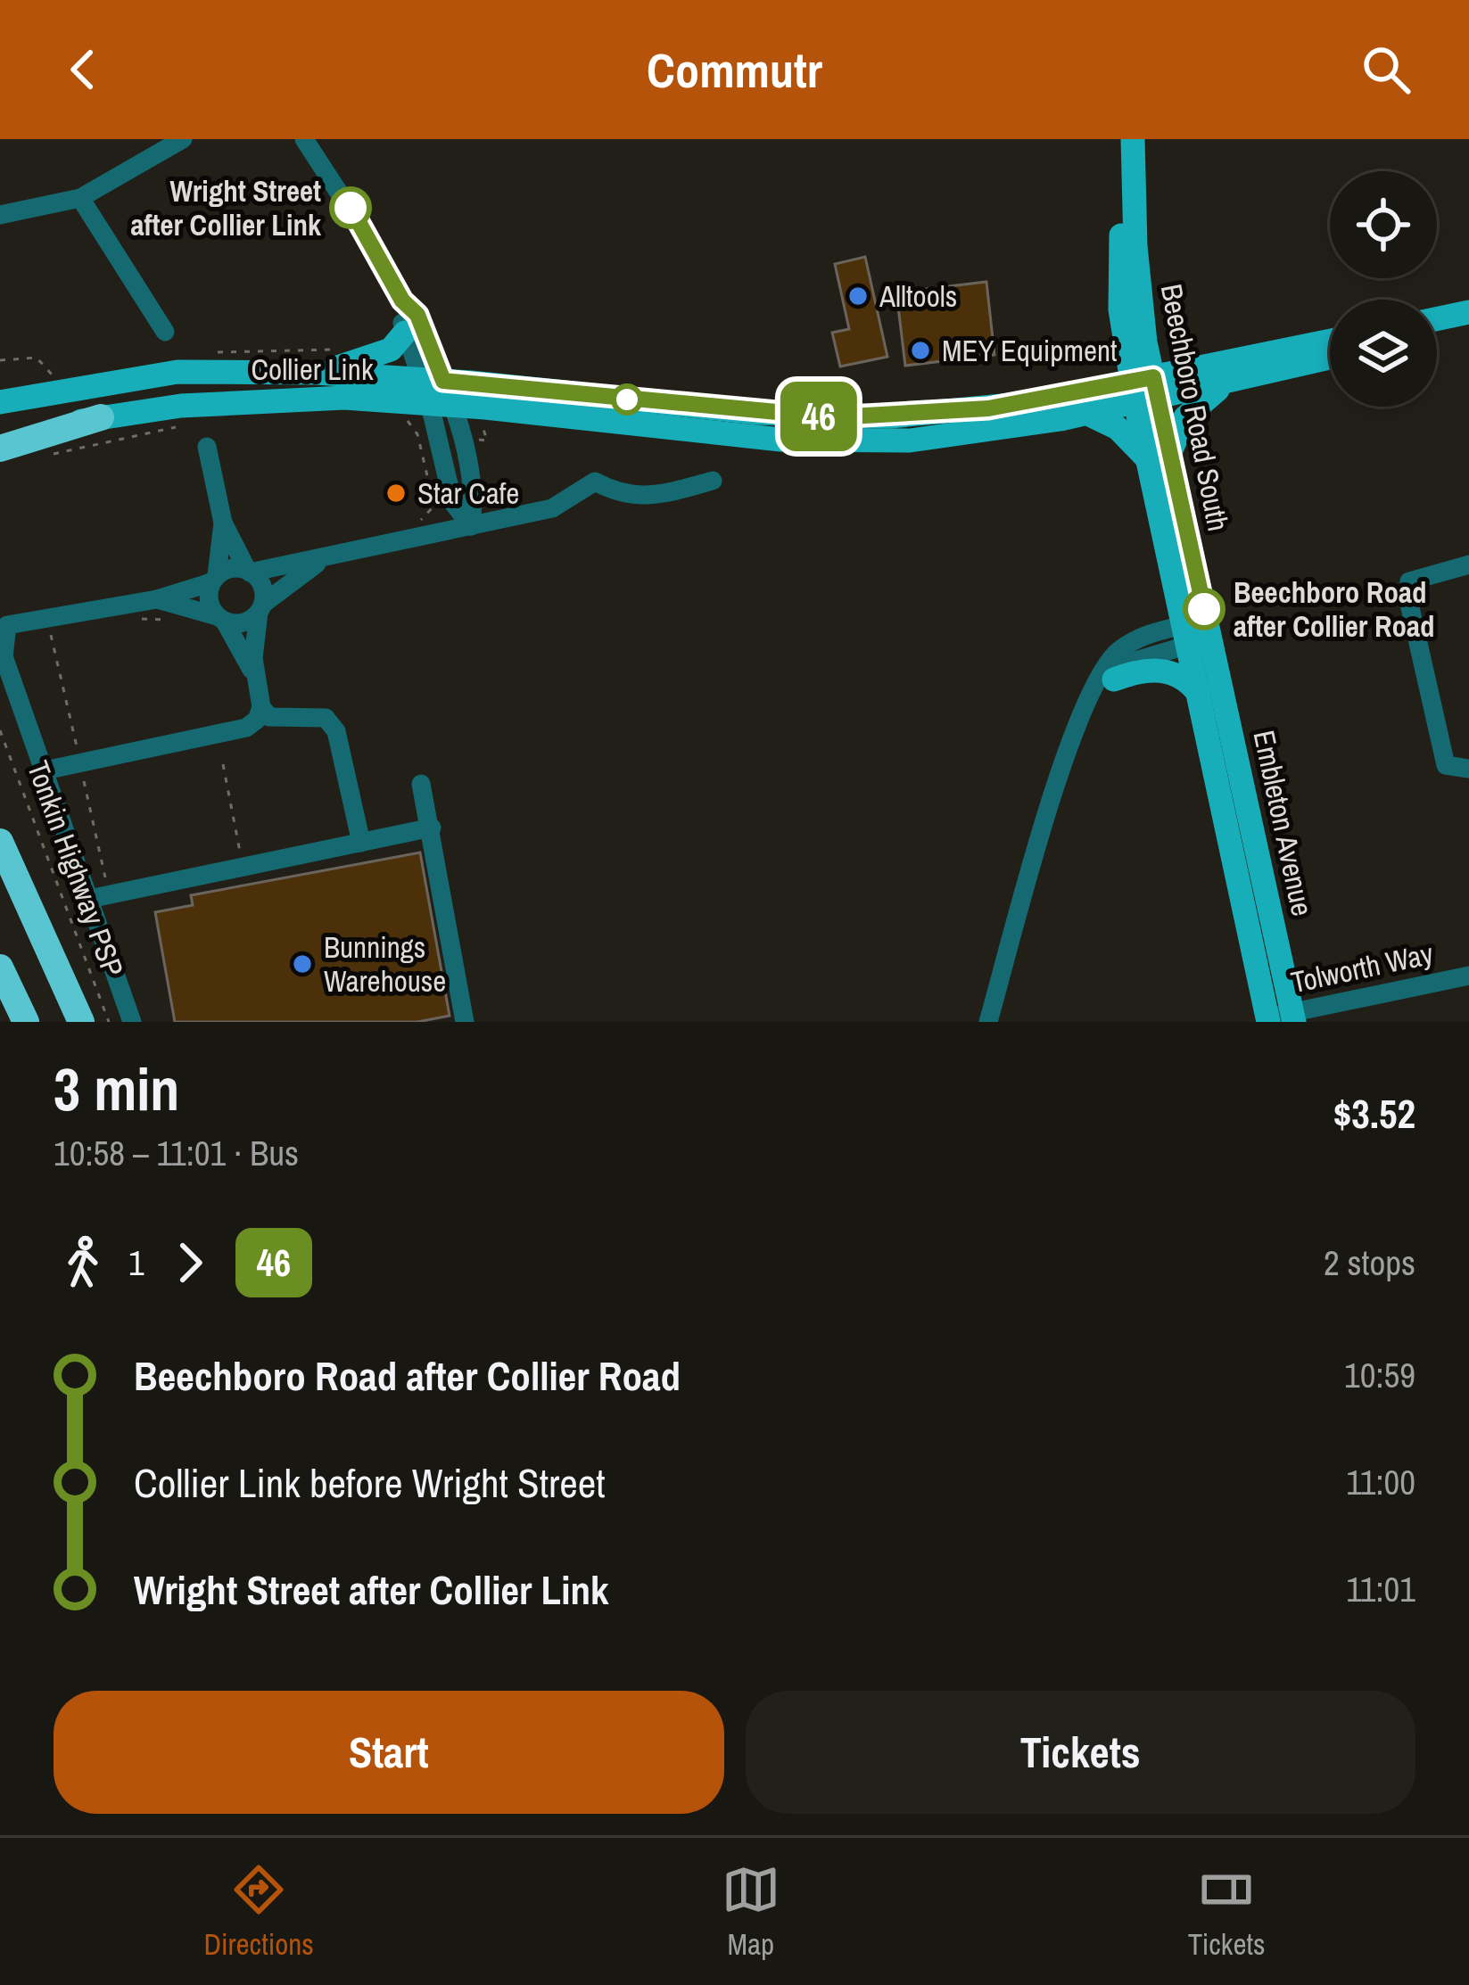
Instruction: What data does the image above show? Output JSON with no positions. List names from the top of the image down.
{
  "streets": {
    "main road": ["Collier Link", "Beechboro Road South", "Embleton Avenue"],
    "street": ["Tolworth Way"],
    "path": ["Tonkin Highway PSP"]
  },
  "crossings": [
    ["Collier Link", "Beechboro Road South"],
    ["Beechboro Road South", "Embleton Avenue"],
    ["Embleton Avenue", "Tolworth Way"]
  ],
  "places": [
    "Wright Street after Collier Link",
    "Alltools",
    "MEY Equipment",
    "Star Cafe",
    "Beechboro Road after Collier Road",
    "Bunnings Warehouse"
  ],
  "lines": ["bus line 46"],
  "page": {
    "header": "Commutr",
    "on_map": "46",
    "heading": ["3 min", "10:58 – 11:01 · Bus", "$3.52"],
    "legs": ["1", "46", "2 stops"],
    "list": [
      {
        "name": "Beechboro Road after Collier Road",
        "value": "10:59"
      },
      {
        "name": "Collier Link before Wright Street",
        "value": "11:00"
      },
      {
        "name": "Wright Street after Collier Link",
        "value": "11:01"
      }
    ],
    "buttons": ["Start", "Tickets"],
    "tabs": ["Directions", "Map", "Tickets"]
  }
}
